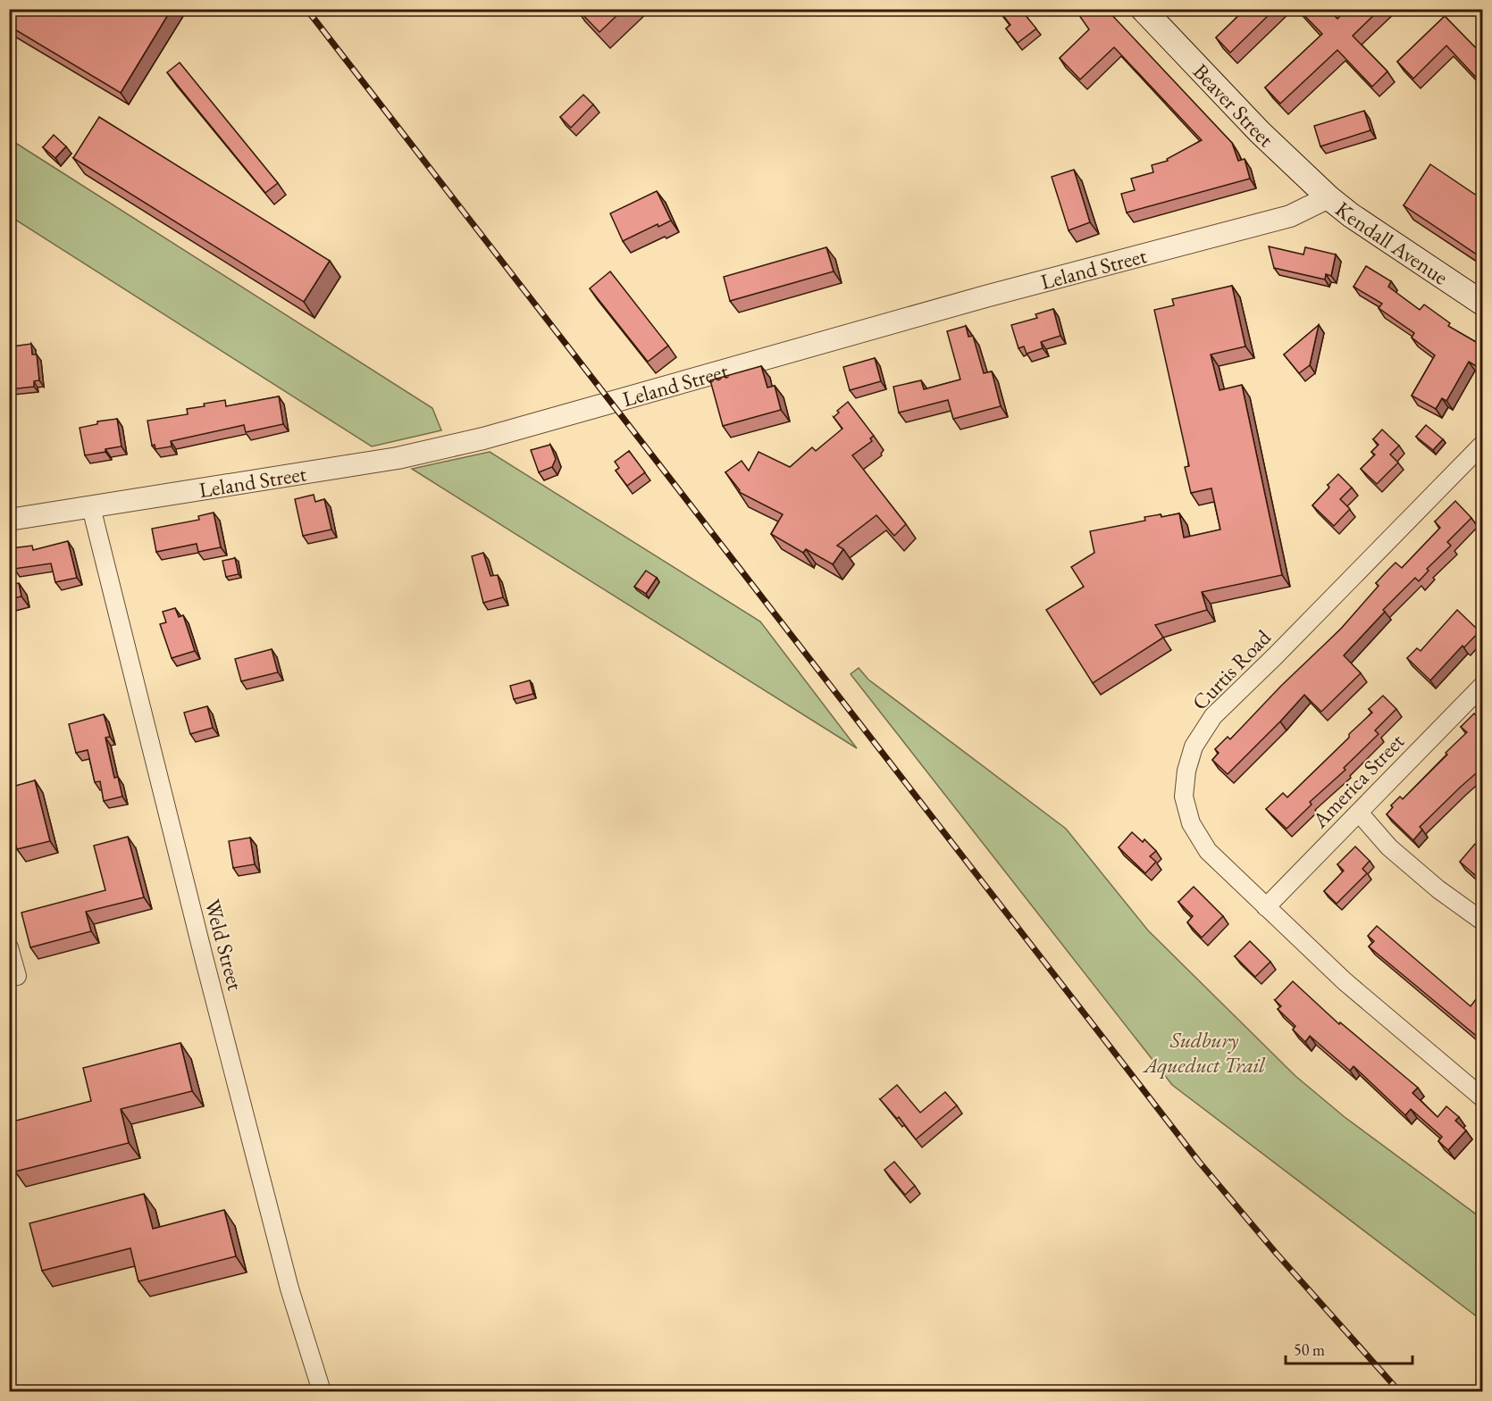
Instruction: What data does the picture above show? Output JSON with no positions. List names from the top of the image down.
{
  "streets": {
    "main road": ["Beaver Street", "Kendall Avenue"],
    "street": [
      "Leland Street",
      "Curtis Road",
      "America Street",
      "Weld Street"
    ]
  },
  "crossings": [
    ["Beaver Street", "Kendall Avenue"],
    ["Beaver Street", "Leland Street"],
    ["Kendall Avenue", "Leland Street"],
    ["Leland Street", "Weld Street"],
    ["Curtis Road", "America Street"]
  ],
  "parks": ["Sudbury Aqueduct Trail"],
  "scale_bar": "50 m"
}
